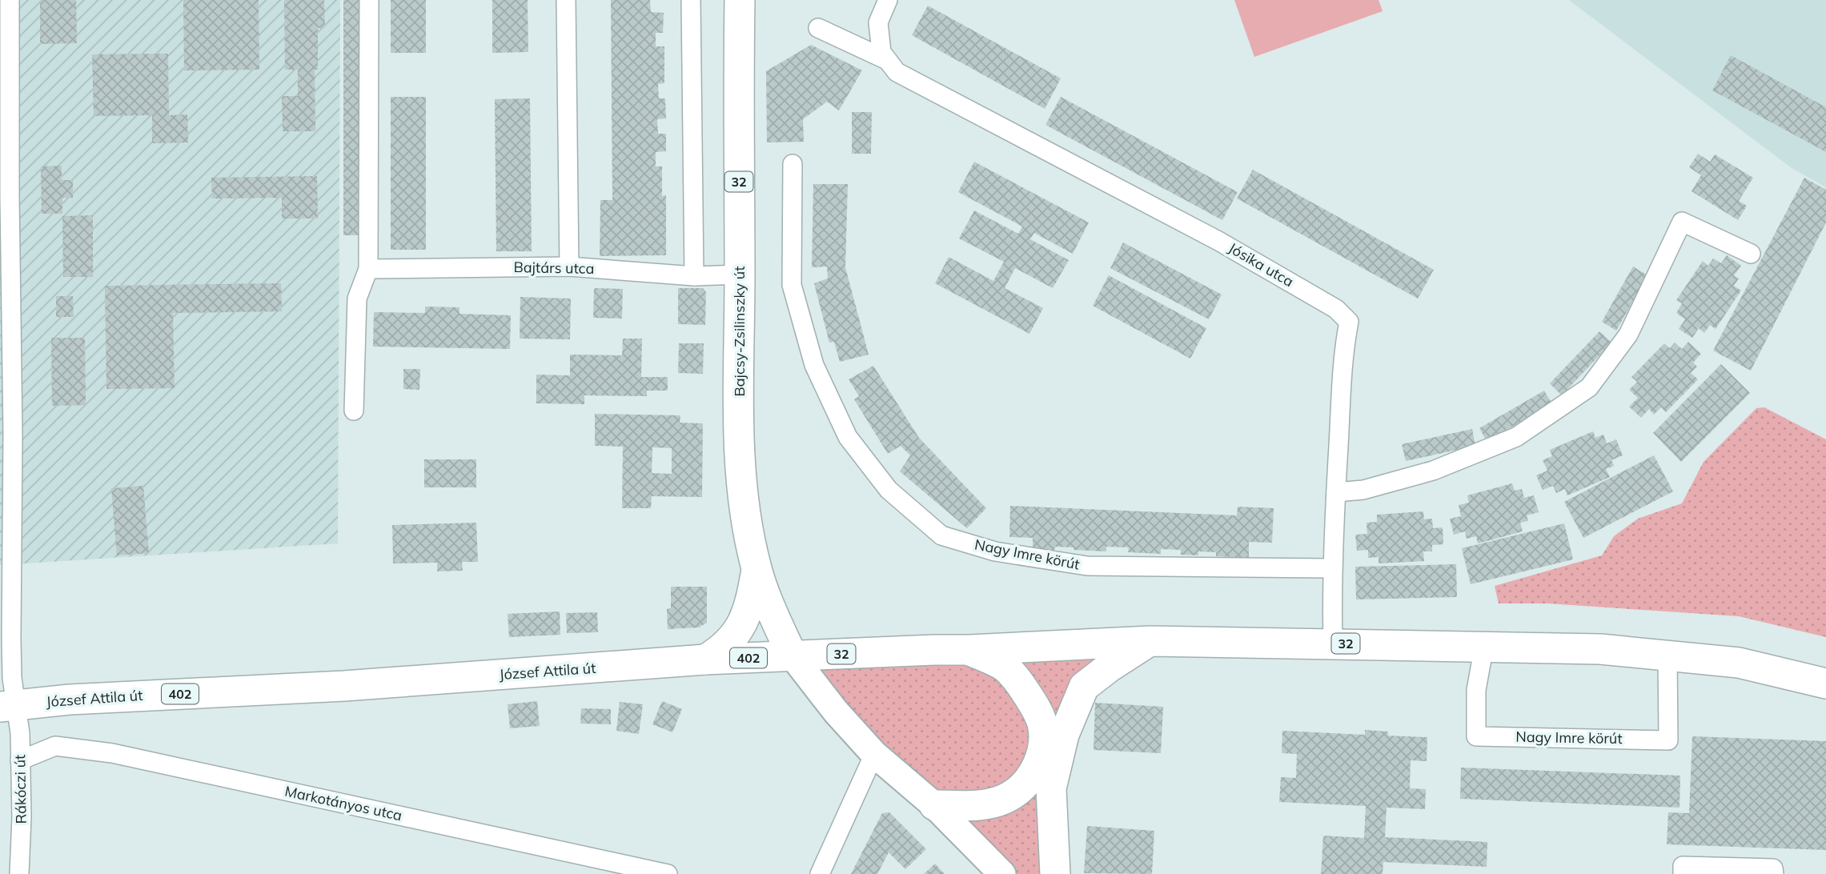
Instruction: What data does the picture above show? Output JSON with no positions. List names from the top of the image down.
{
  "streets": {
    "main road": [
      "32",
      "Bajcsy-Zsilinszky út",
      "402",
      "József Attila út"
    ],
    "street": [
      "Jósika utca",
      "Bajtárs utca",
      "Nagy Imre körút",
      "Rákóczi út",
      "Markotányos utca"
    ]
  },
  "crossings": [
    ["32", "Jósika utca"],
    ["32", "Bajcsy-Zsilinszky út"],
    ["32", "Nagy Imre körút"],
    ["32", "József Attila út"],
    ["Jósika utca", "Nagy Imre körút"],
    ["Bajtárs utca", "Bajcsy-Zsilinszky út"],
    ["Bajcsy-Zsilinszky út", "József Attila út"],
    ["József Attila út", "Rákóczi út"],
    ["Rákóczi út", "Markotányos utca"]
  ]
}
